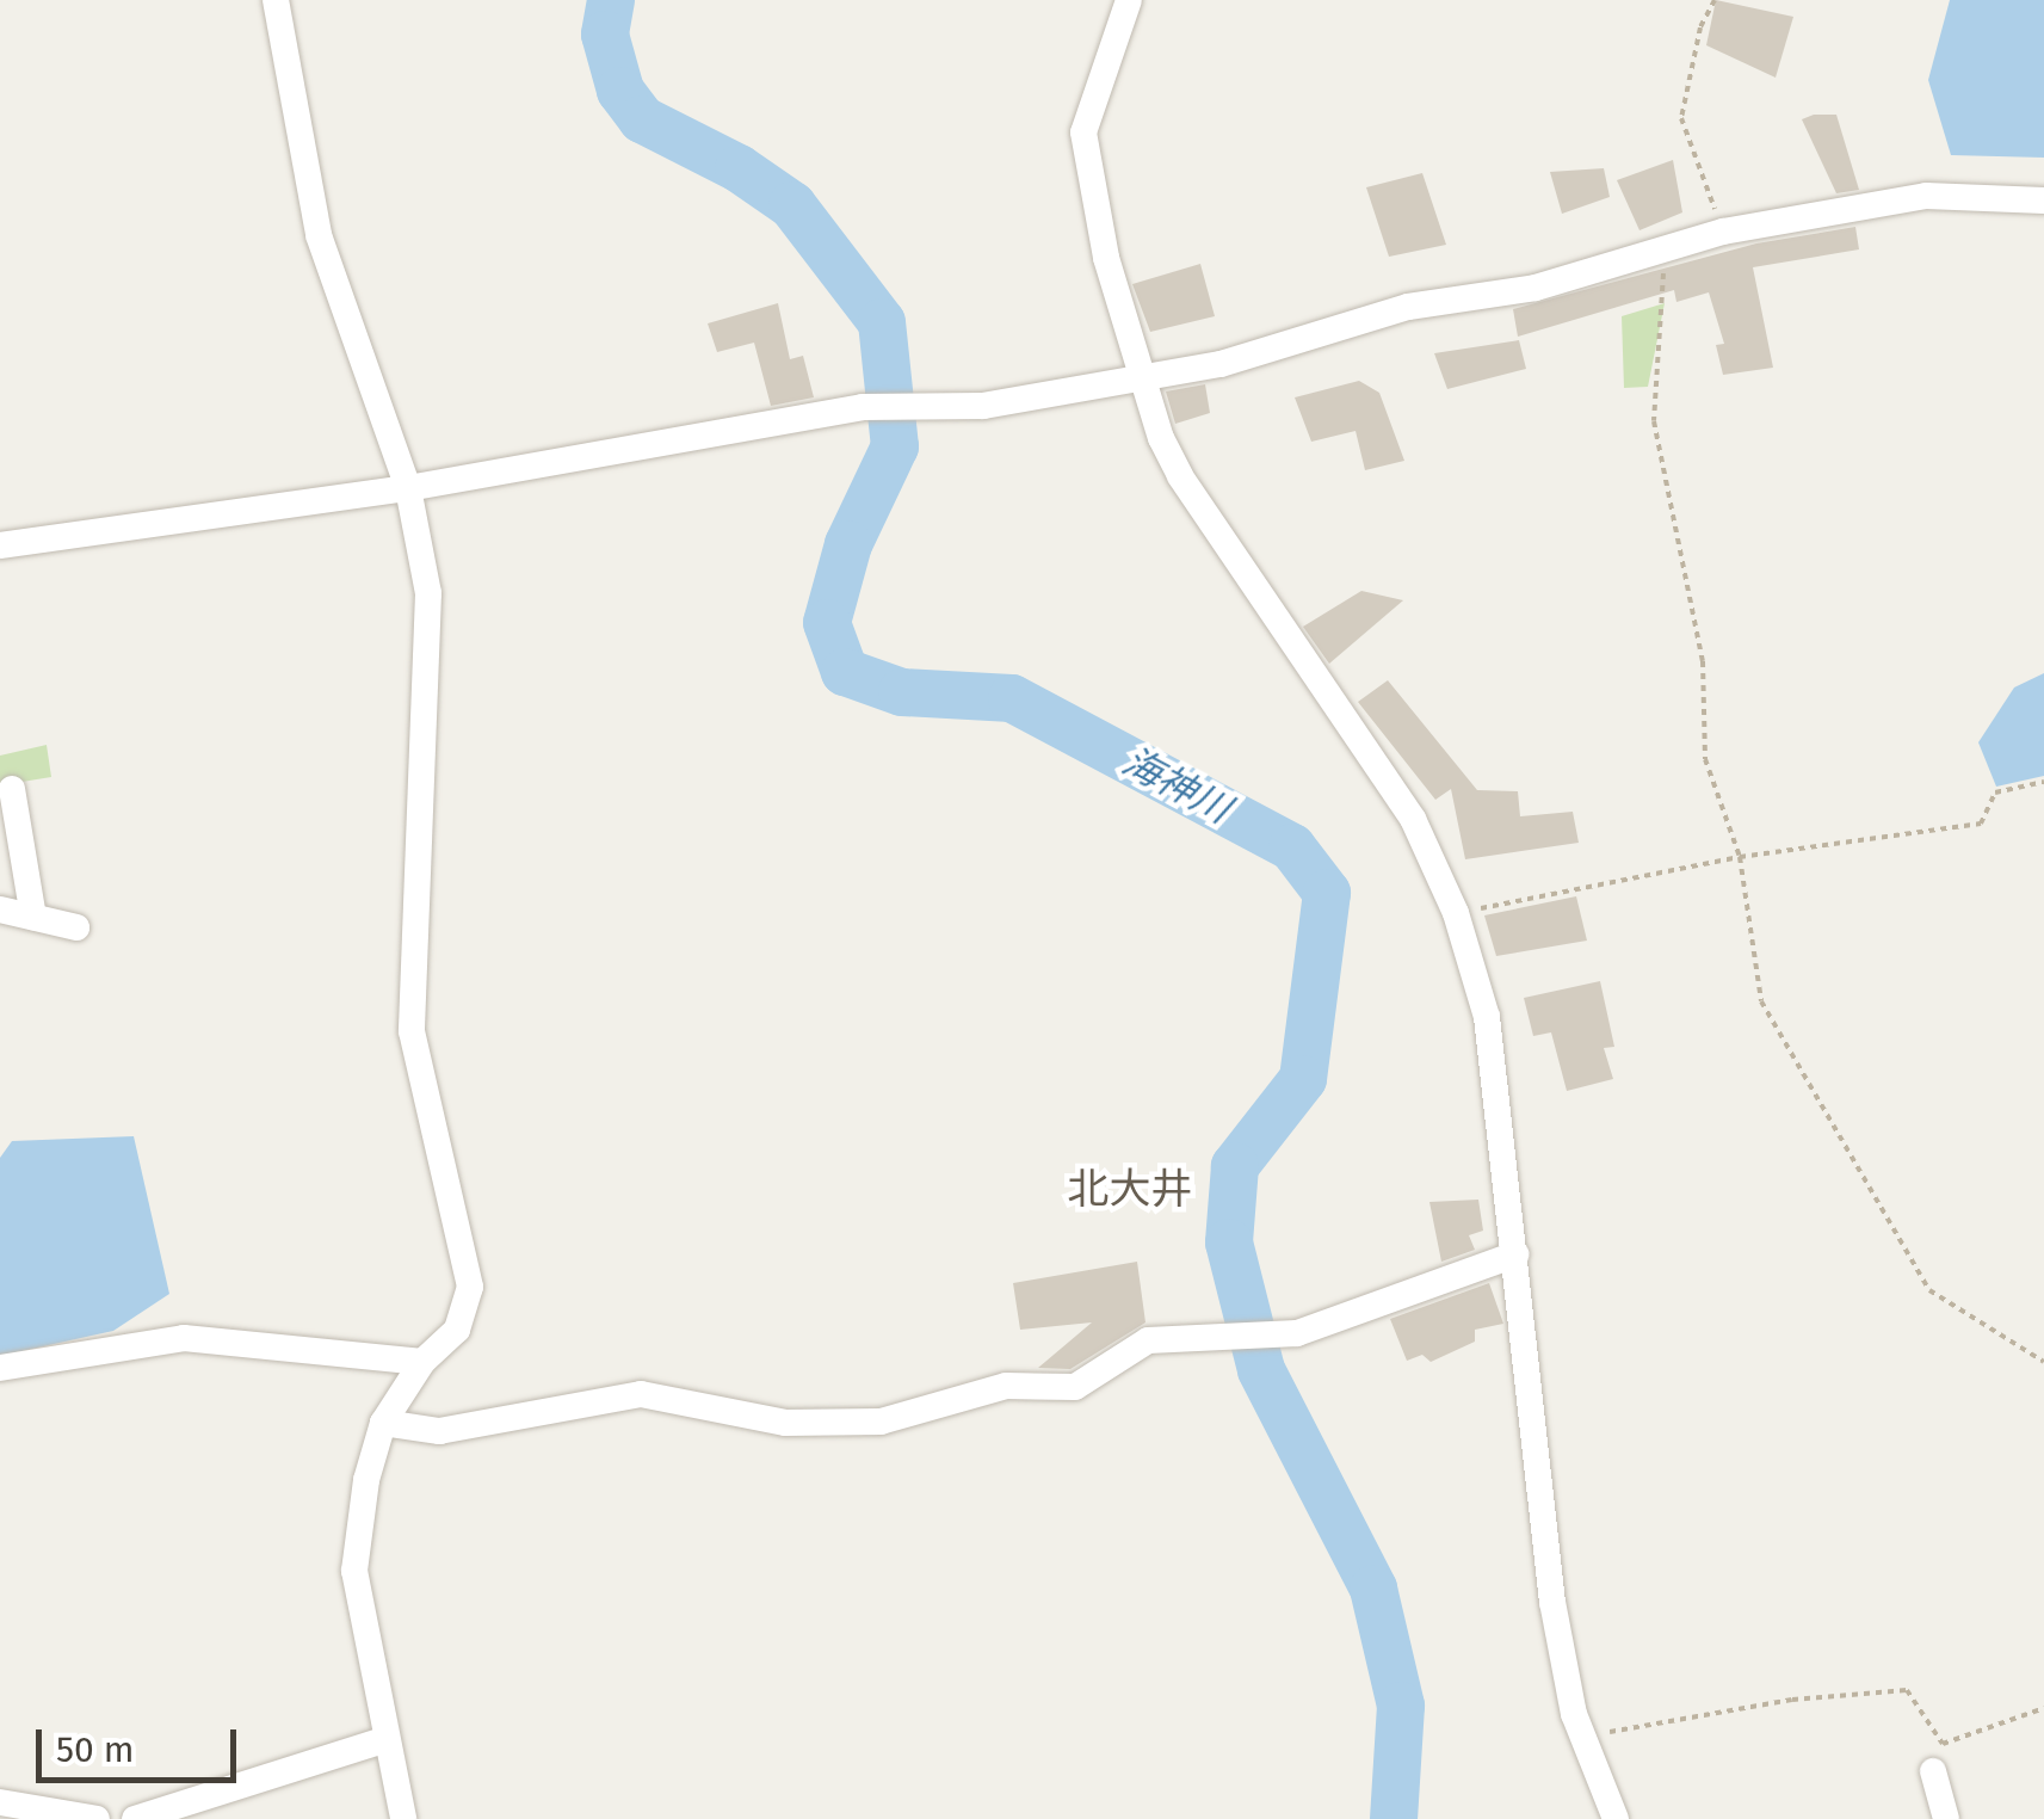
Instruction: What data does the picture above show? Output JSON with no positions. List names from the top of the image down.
{
  "districts": ["北大井"],
  "water": ["海神川"],
  "scale_bar": "50 m"
}
